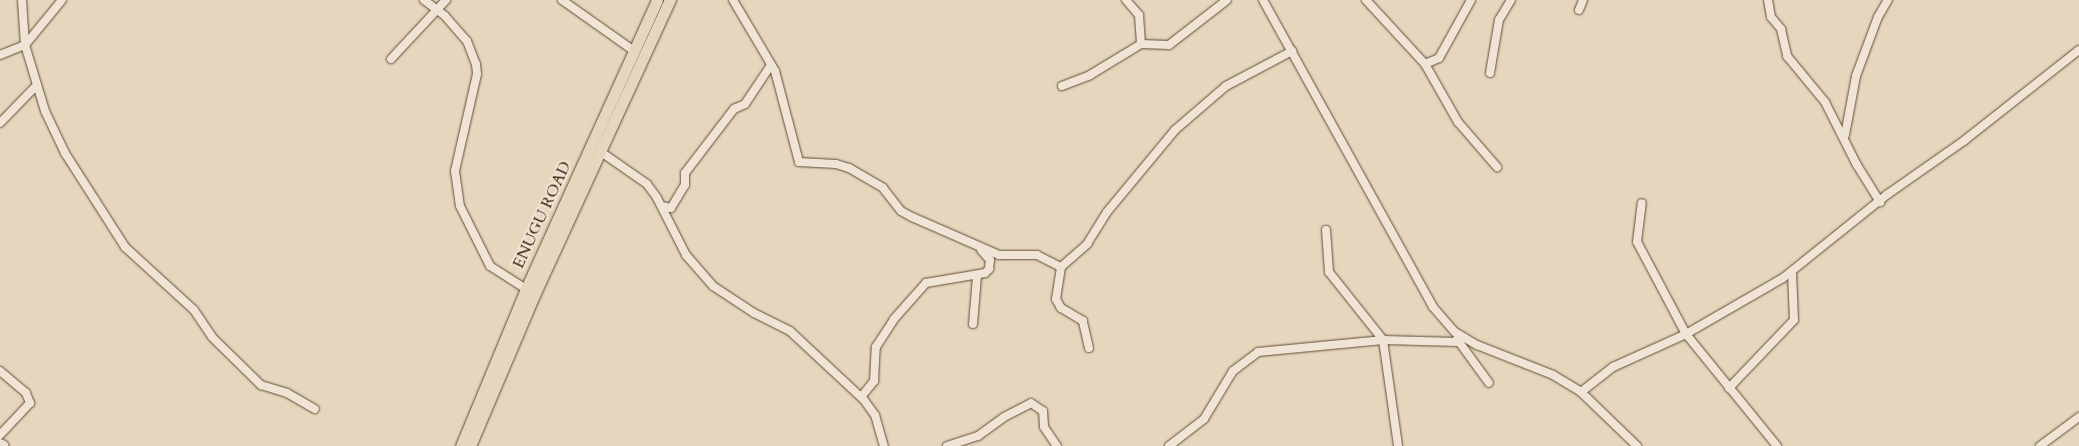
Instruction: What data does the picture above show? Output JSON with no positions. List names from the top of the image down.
{
  "streets": {
    "main road": ["ENUGU ROAD"]
  }
}
